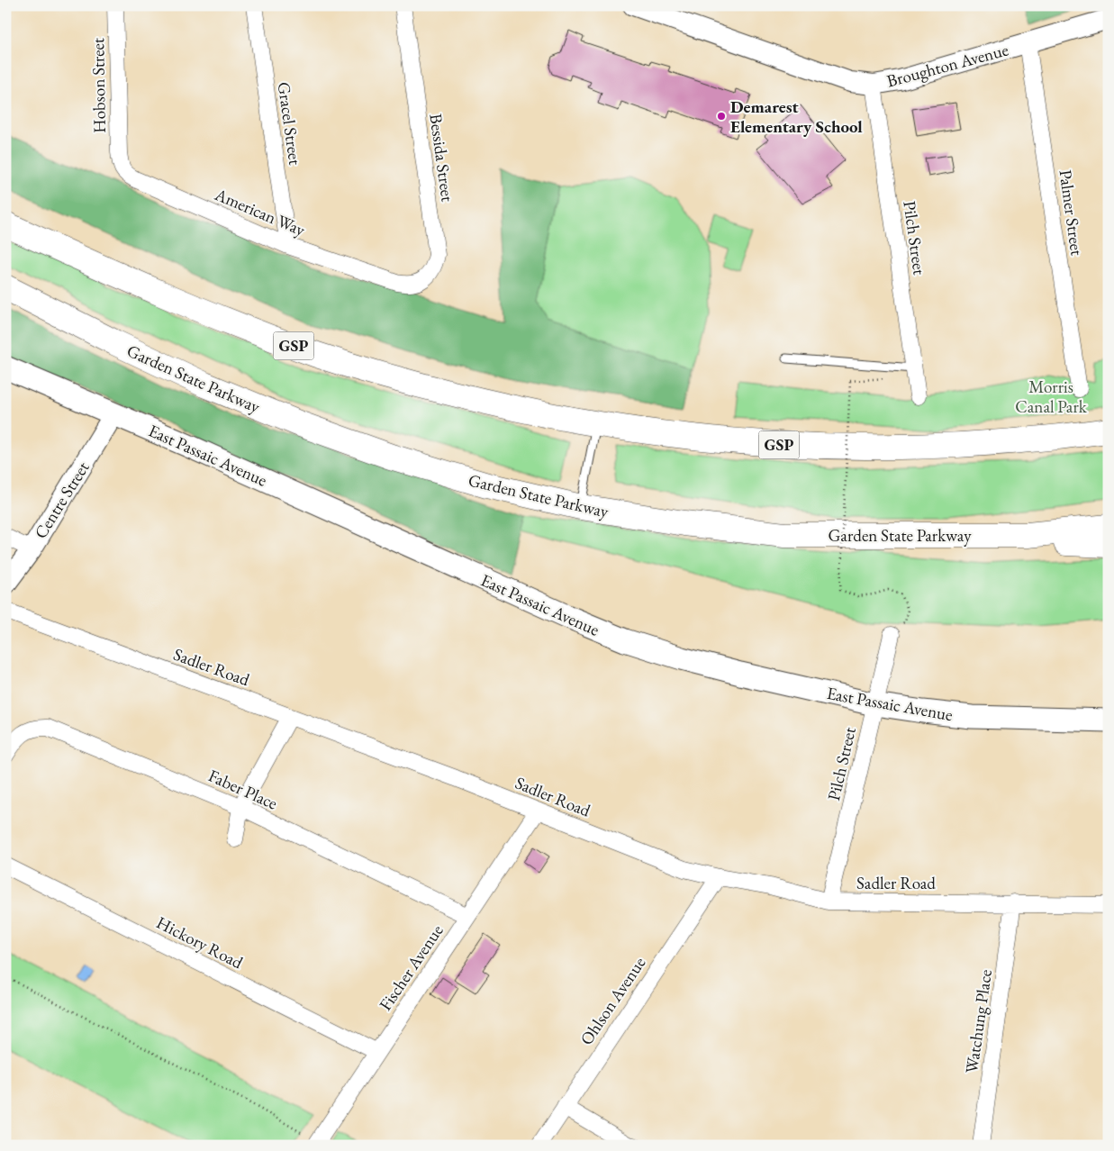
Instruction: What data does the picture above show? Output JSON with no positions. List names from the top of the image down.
{
  "streets": {
    "highway": ["GSP", "Garden State Parkway"],
    "main road": ["East Passaic Avenue"],
    "street": [
      "Broughton Avenue",
      "Hobson Street",
      "Gracel Street",
      "Bessida Street",
      "American Way",
      "Palmer Street",
      "Pilch Street",
      "Centre Street",
      "Sadler Road",
      "Faber Place",
      "Hickory Road",
      "Fischer Avenue",
      "Ohlson Avenue",
      "Watchung Place"
    ]
  },
  "crossings": [
    ["Broughton Avenue", "Palmer Street"],
    ["Broughton Avenue", "Pilch Street"],
    ["Hobson Street", "American Way"],
    ["Gracel Street", "American Way"],
    ["Bessida Street", "American Way"],
    ["Pilch Street", "East Passaic Avenue"],
    ["Pilch Street", "Sadler Road"],
    ["East Passaic Avenue", "Centre Street"],
    ["Sadler Road", "Fischer Avenue"],
    ["Sadler Road", "Ohlson Avenue"],
    ["Sadler Road", "Watchung Place"],
    ["Faber Place", "Fischer Avenue"],
    ["Hickory Road", "Fischer Avenue"]
  ],
  "parks": ["Morris Canal Park"],
  "places": ["Demarest Elementary School"]
}
